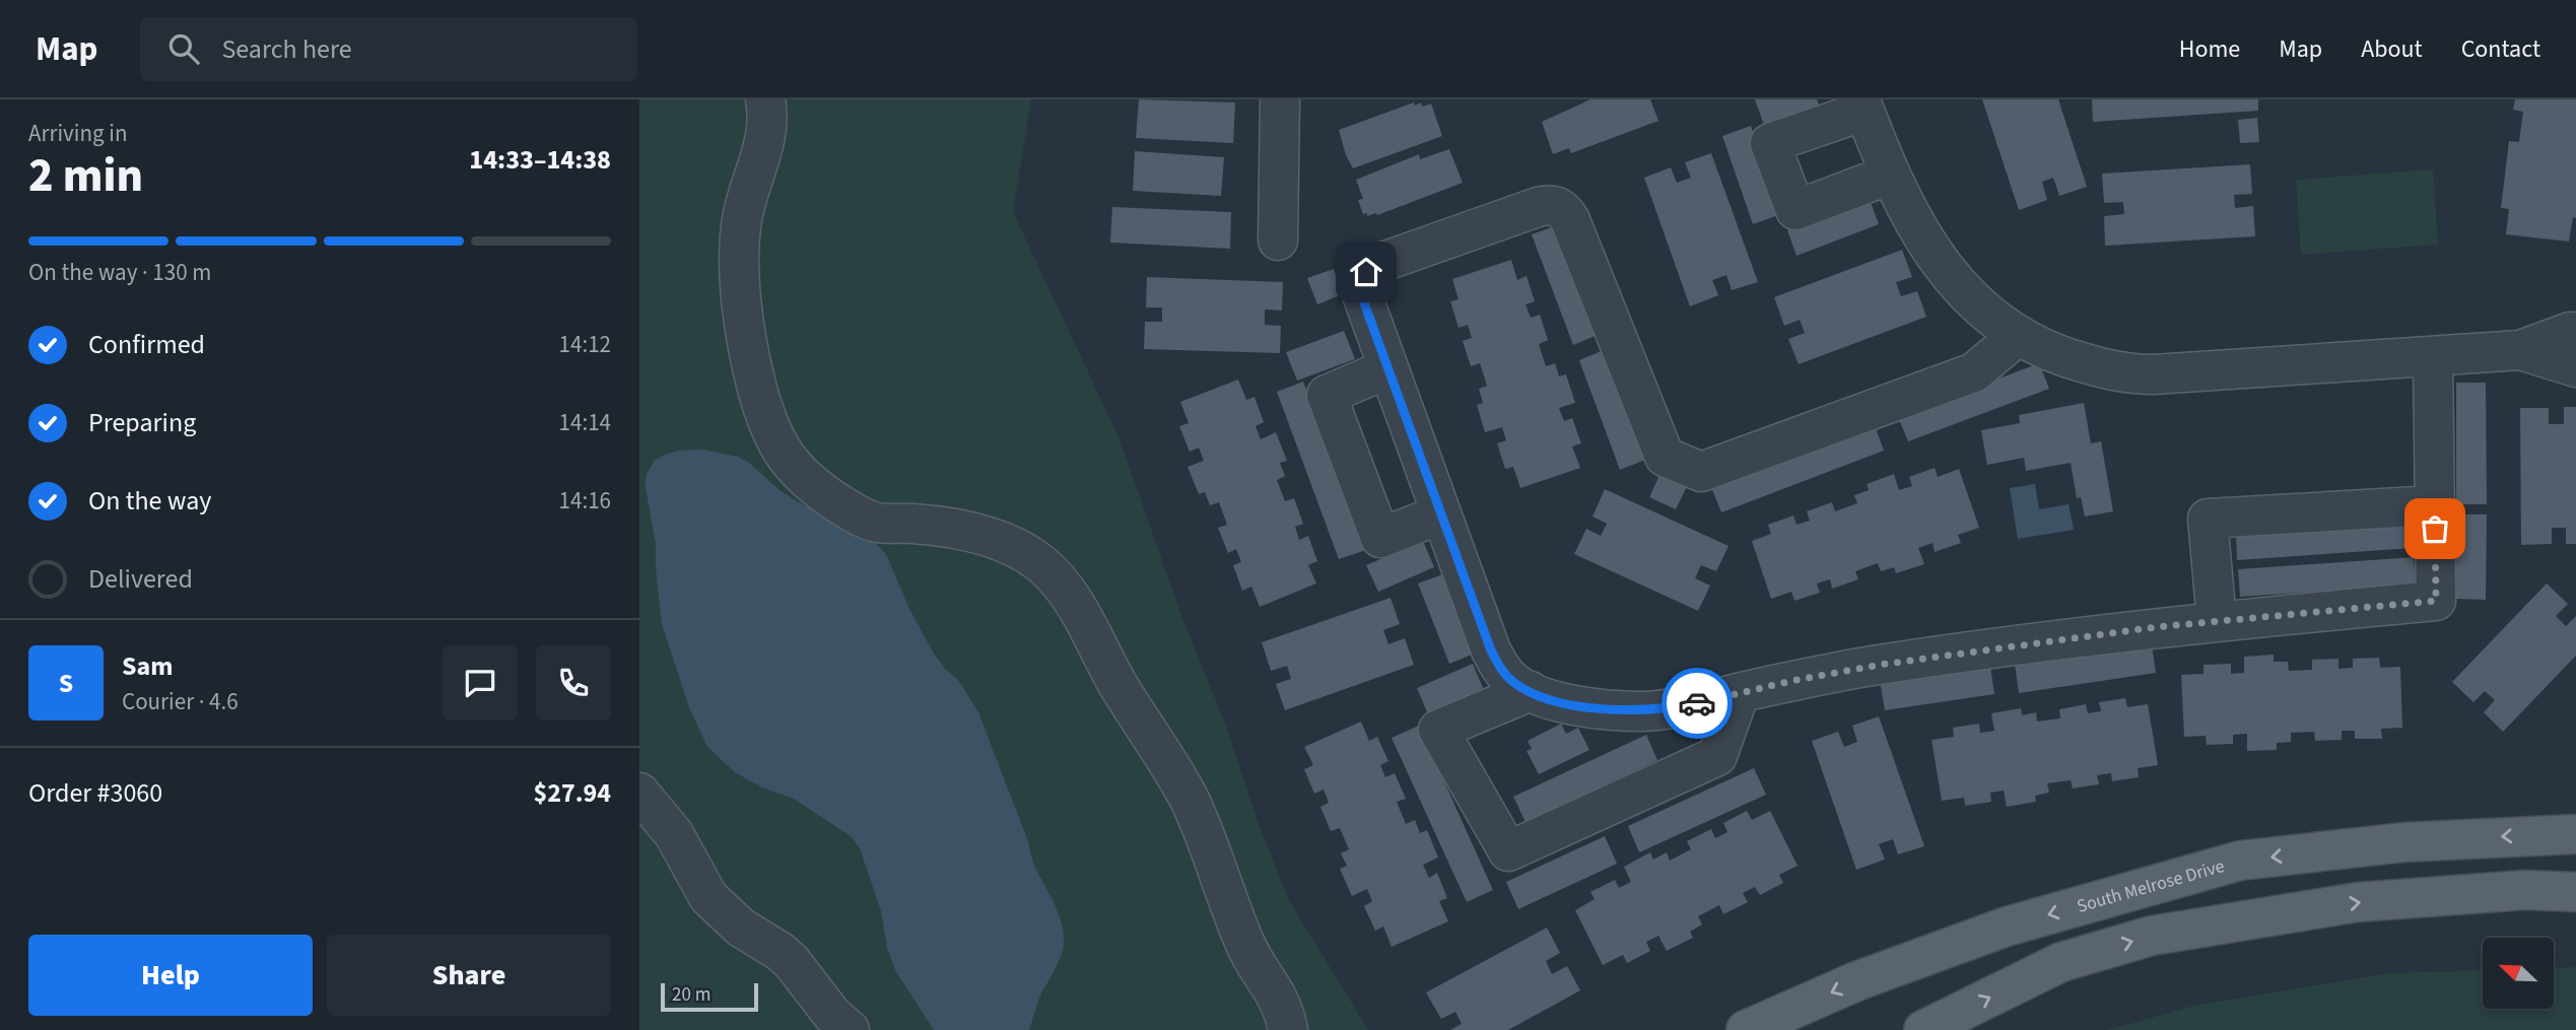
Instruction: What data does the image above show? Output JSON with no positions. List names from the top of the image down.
{
  "streets": {
    "main road": ["South Melrose Drive"]
  },
  "scale_bar": "20 m",
  "north": "top left",
  "page": {
    "header": "Map",
    "search": "Search here",
    "nav": [
      "Home",
      "Map",
      "About",
      "Contact"
    ],
    "heading": ["2 min", "Arriving in", "14:33–14:38"],
    "panel": [
      "Sam",
      "Courier · 4.6",
      "Order #3060",
      "$27.94"
    ],
    "bar": "On the way · 130 m",
    "list": [
      ["Confirmed", "14:12"],
      ["Preparing", "14:14"],
      ["On the way", "14:16"],
      "Delivered"
    ],
    "round": "S",
    "buttons": ["Help", "Share"],
    "scale": "20 m"
  }
}
